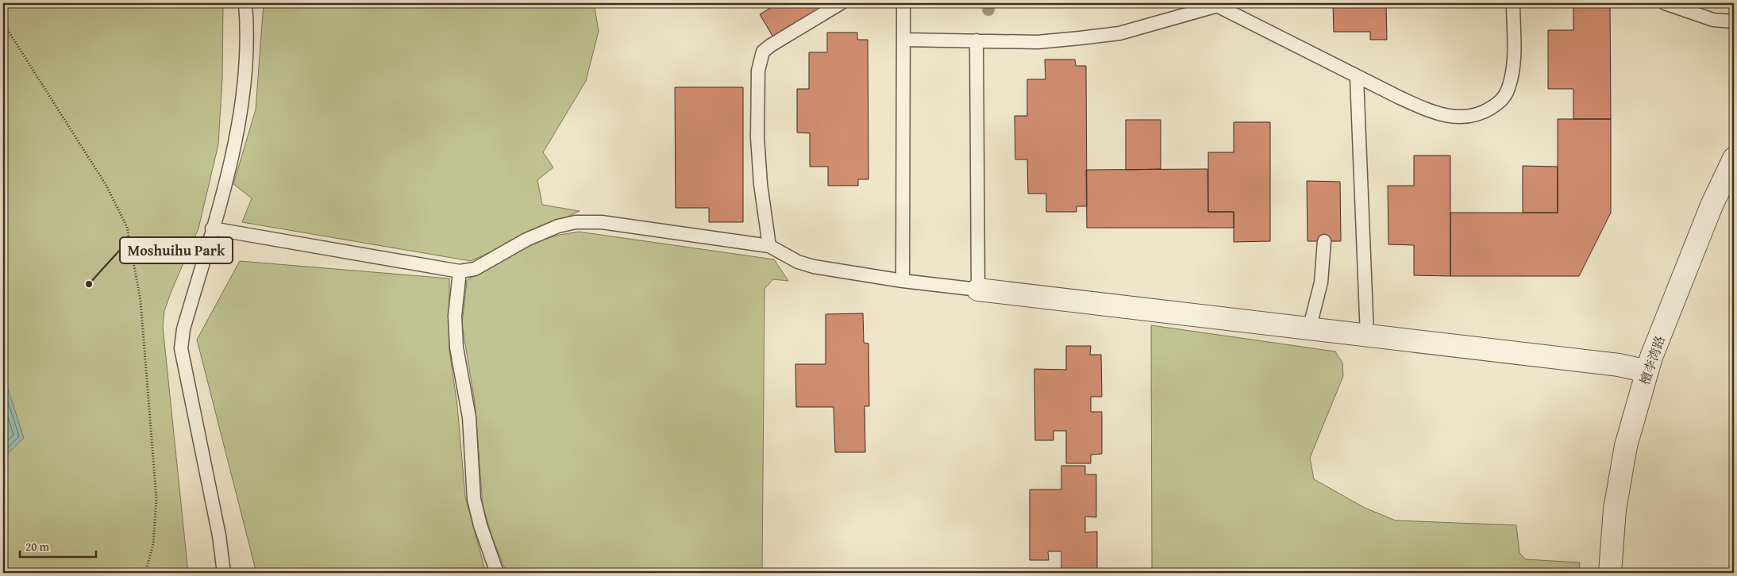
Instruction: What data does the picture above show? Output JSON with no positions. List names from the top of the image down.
{
  "streets": {
    "street": ["檀李湾路"]
  },
  "places": ["Moshuihu Park"],
  "scale_bar": "20 m"
}
